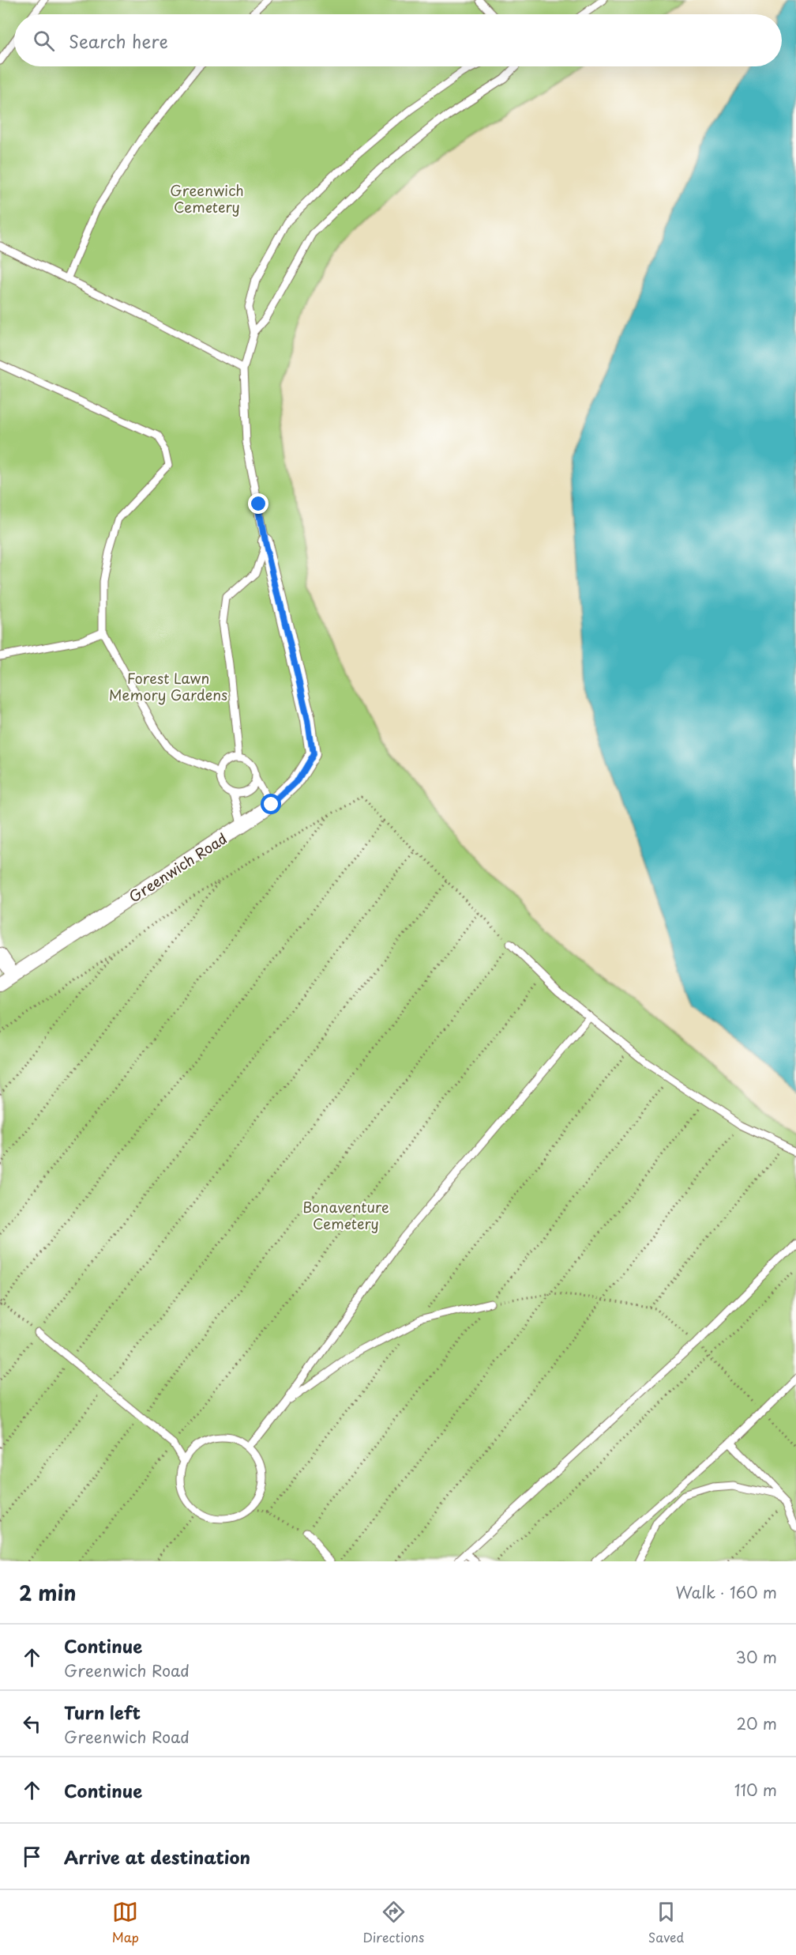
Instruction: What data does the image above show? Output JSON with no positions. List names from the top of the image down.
{
  "streets": {
    "street": ["Greenwich Road"]
  },
  "parks": ["Greenwich Cemetery", "Forest Lawn Memory Gardens", "Bonaventure Cemetery"],
  "page": {
    "search": "Search here",
    "heading": ["2 min", "Walk · 160 m"],
    "list": [
      ["Continue", "Greenwich Road", "30 m"],
      ["Turn left", "Greenwich Road", "20 m"],
      ["Continue", "110 m"],
      "Arrive at destination"
    ],
    "nav": ["Map", "Directions", "Saved"]
  }
}
